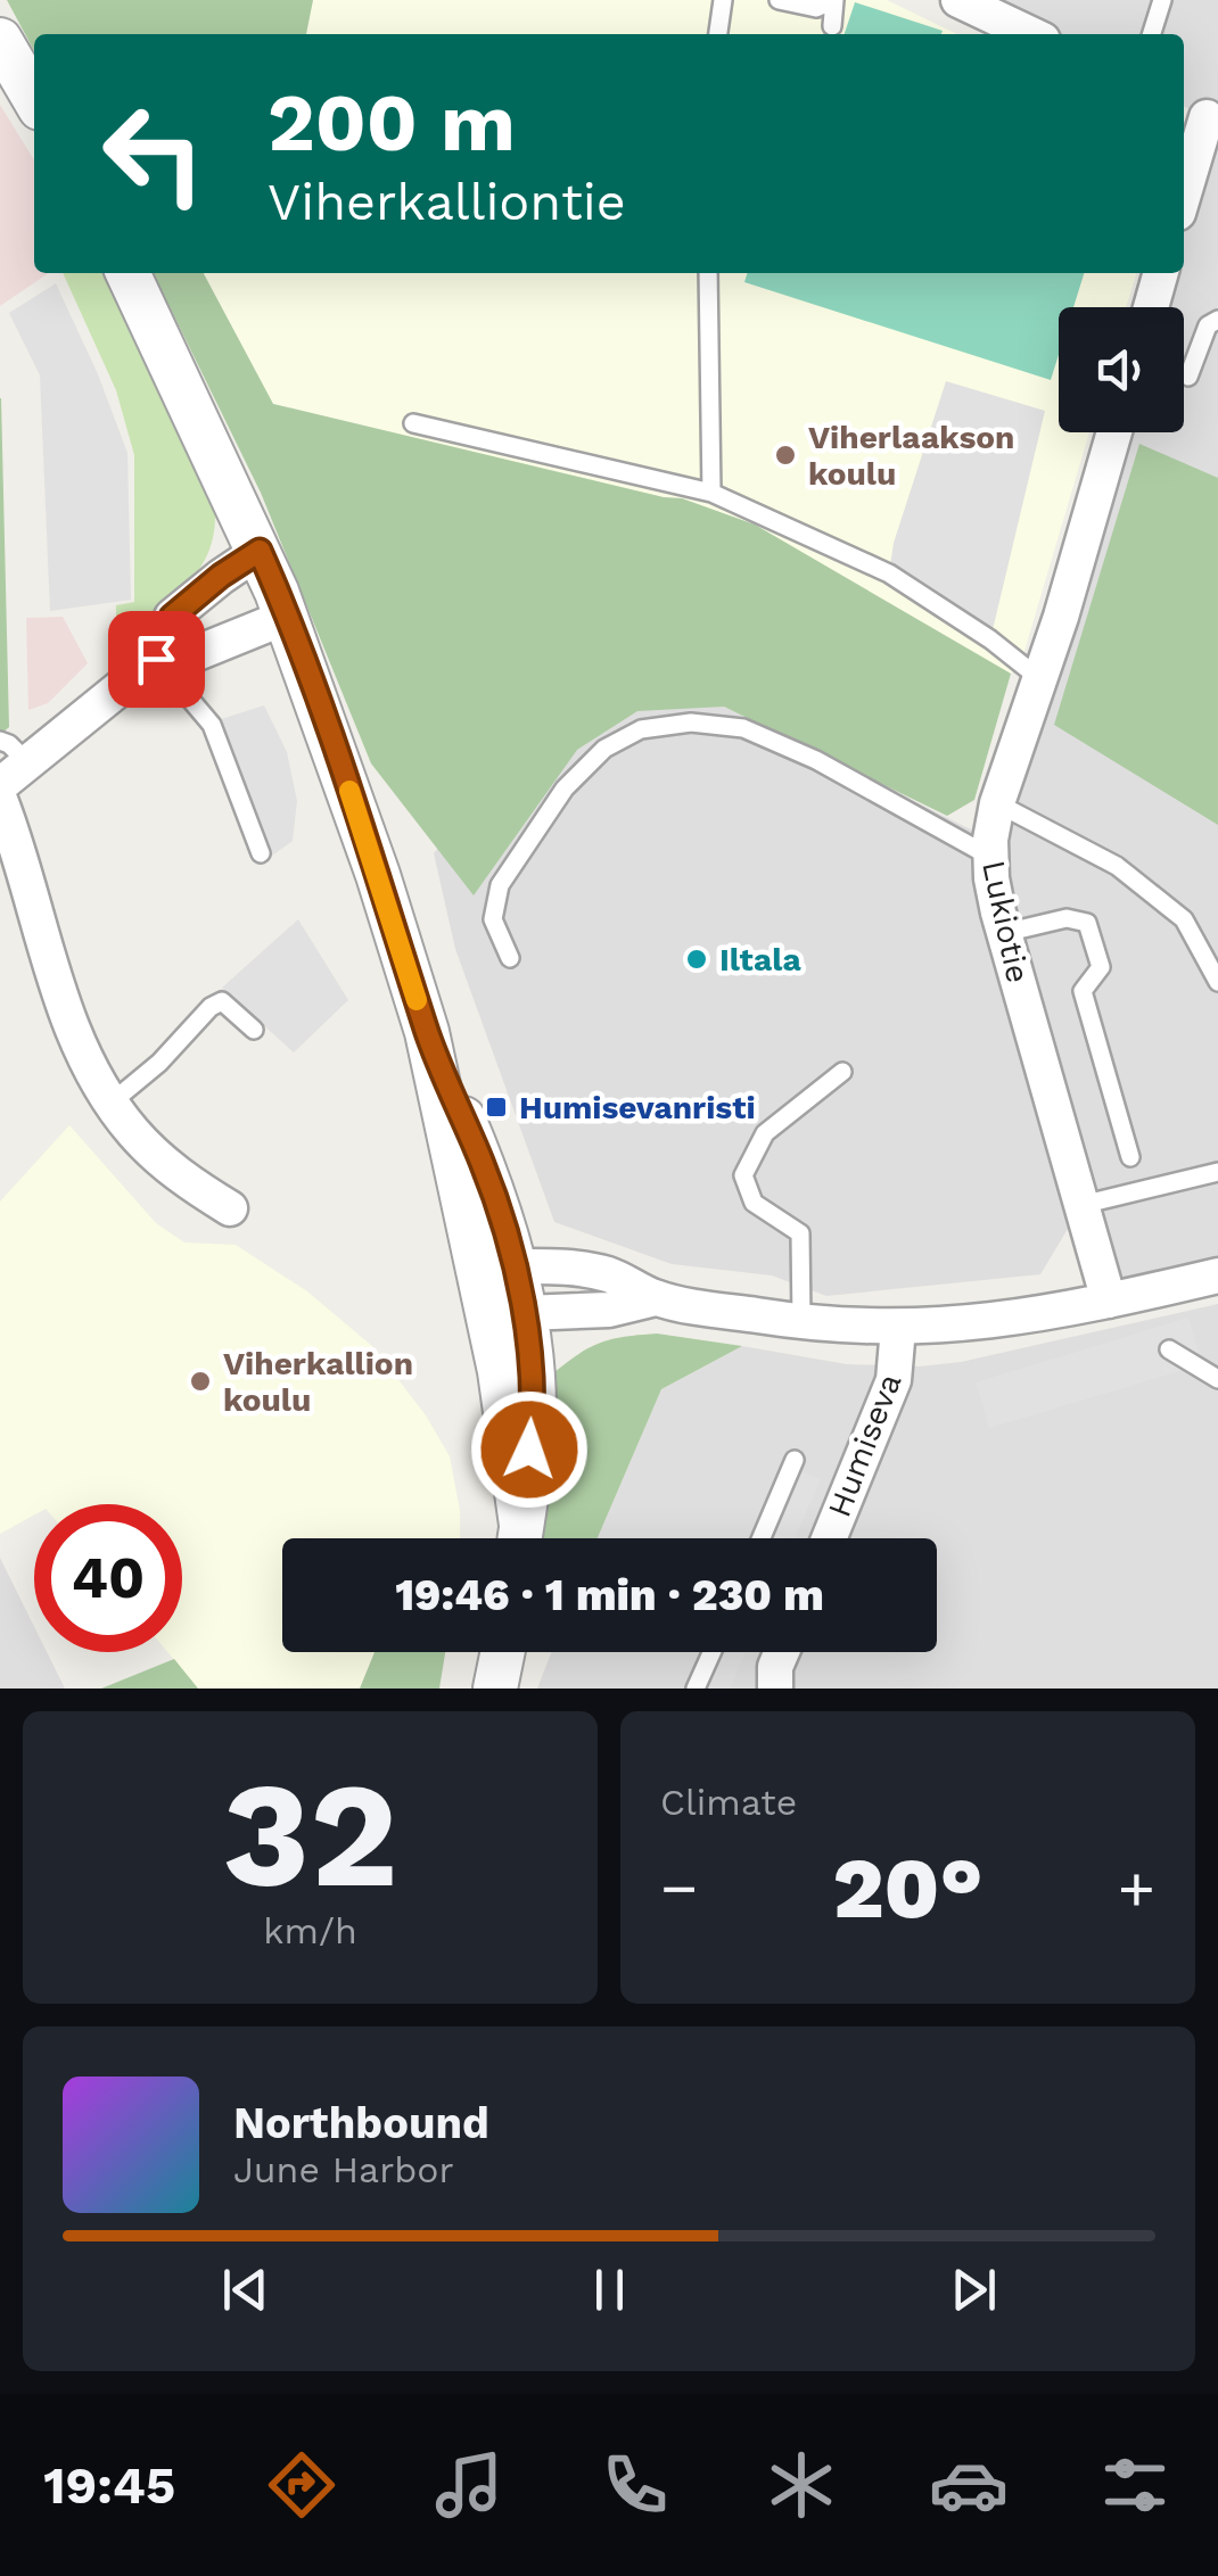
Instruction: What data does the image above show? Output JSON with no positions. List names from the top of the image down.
{
  "streets": {
    "street": ["Lukiotie", "Humiseva"]
  },
  "places": {
    "other": ["Viherlaakson koulu", "Iltala", "Viherkallion koulu"],
    "transit": ["Humisevanristi"]
  },
  "page": {
    "turn": ["200 m", "Viherkalliontie"],
    "limit": "40",
    "trip": "19:46 · 1 min · 230 m",
    "tile": [
      ["32", "km/h"],
      "Climate"
    ],
    "heat": ["−", "20°", "+"],
    "song": ["Northbound", "June Harbor"],
    "tabs": "19:45"
  }
}
